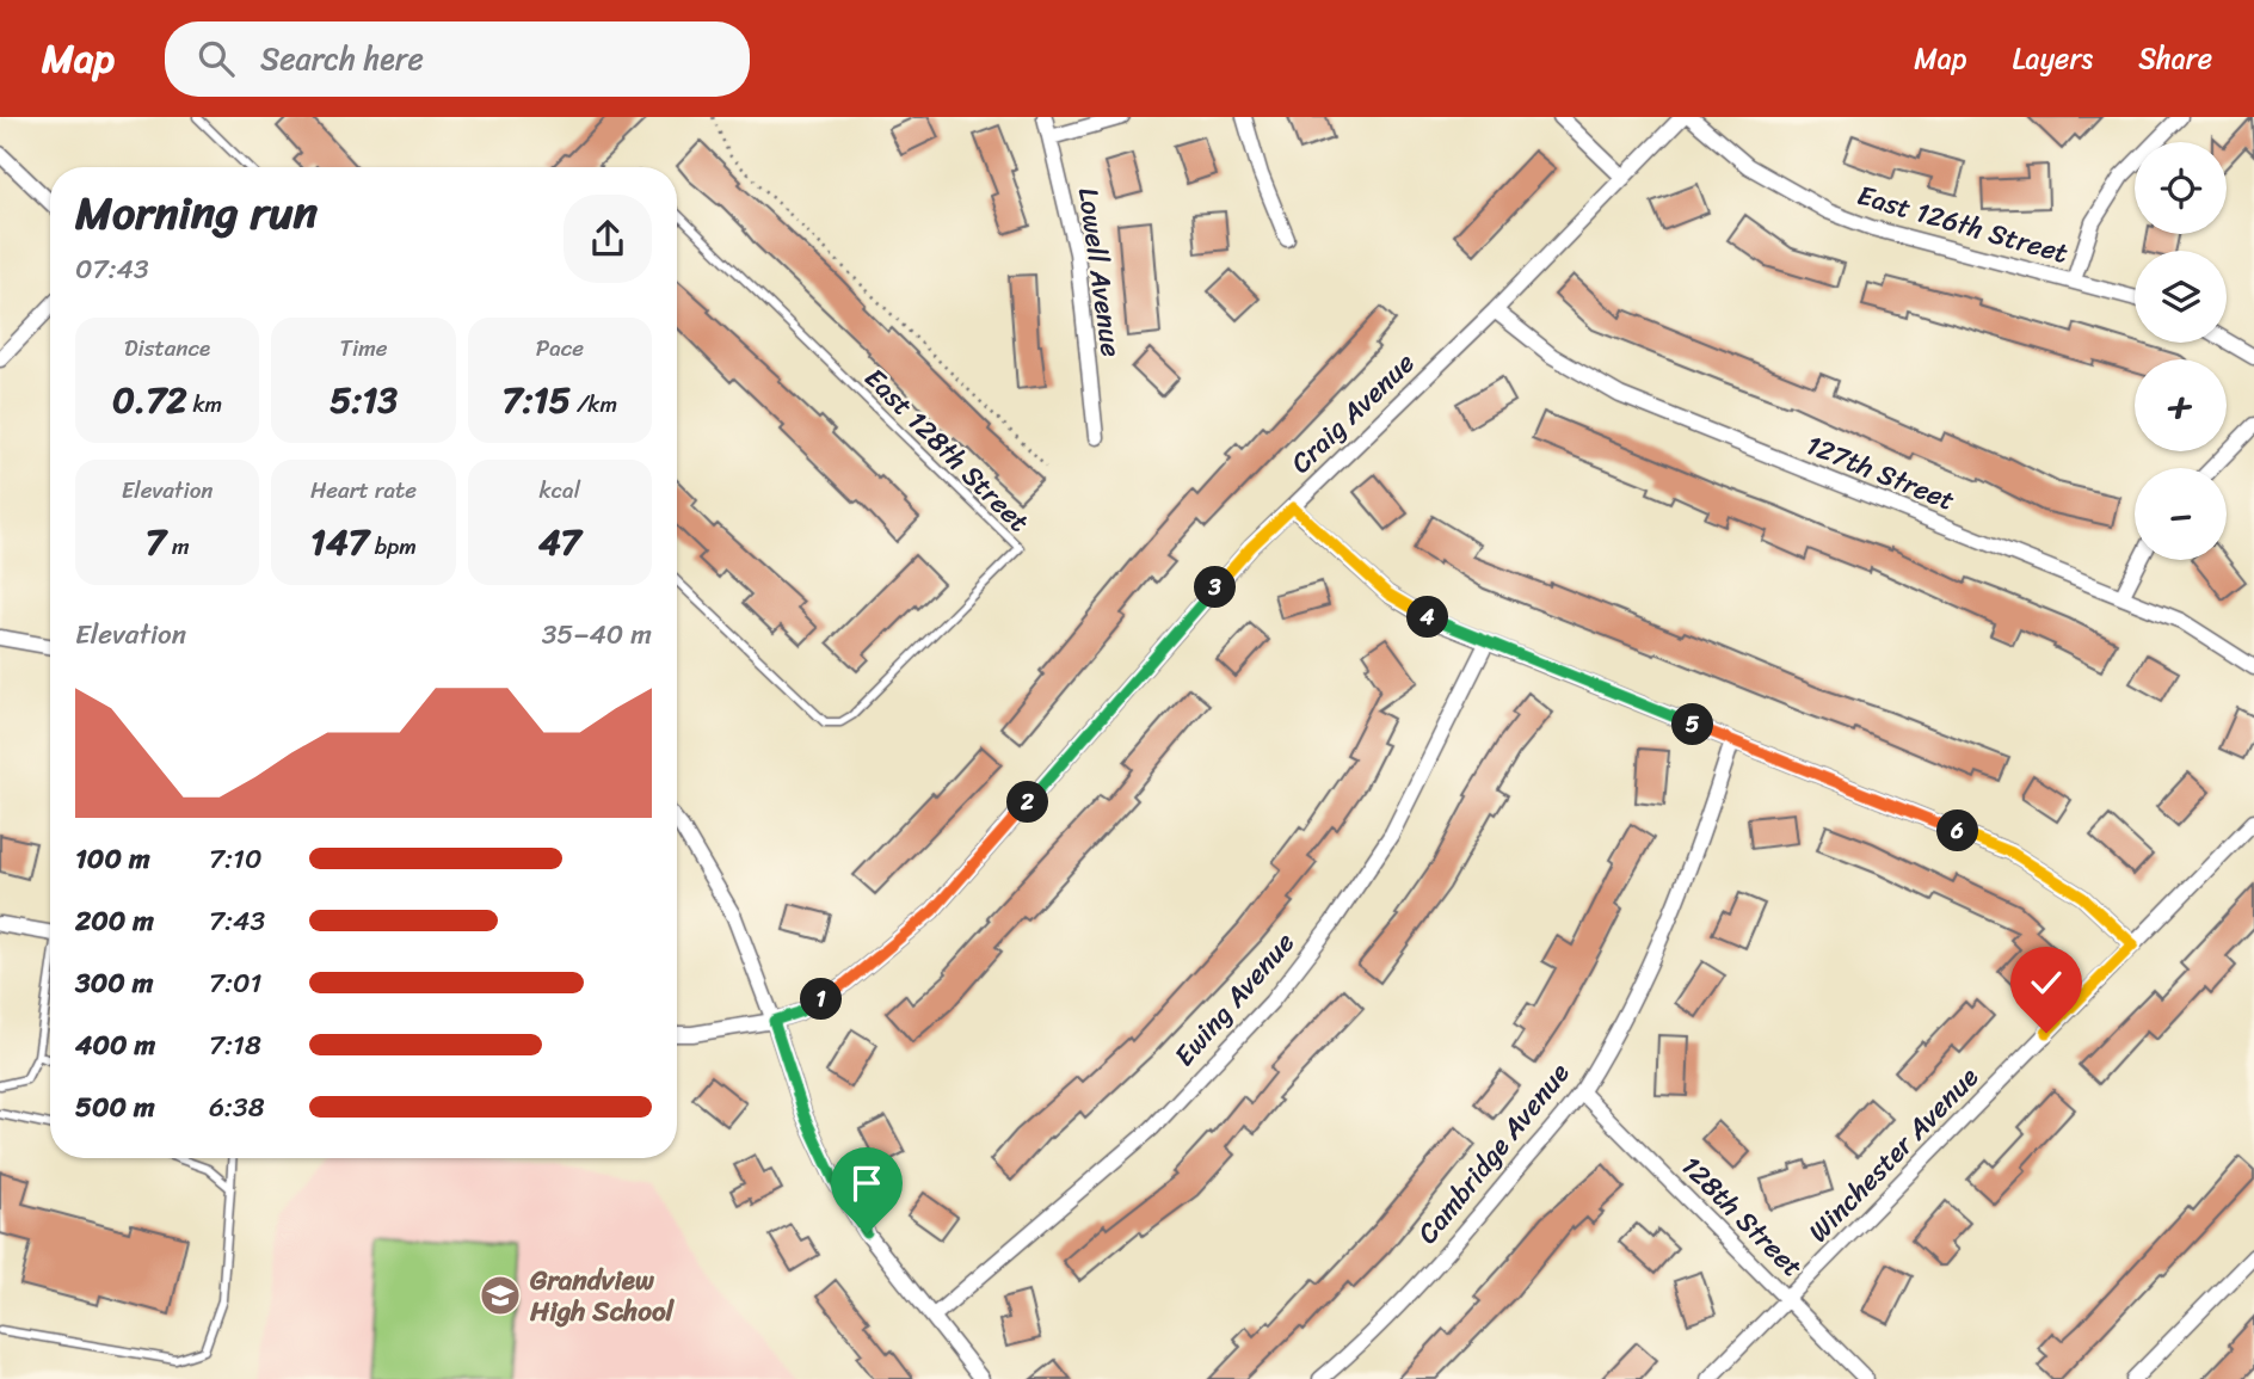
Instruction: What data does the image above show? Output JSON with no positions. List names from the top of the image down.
{
  "streets": {
    "street": [
      "East 126th Street",
      "Lowell Avenue",
      "Craig Avenue",
      "127th Street",
      "Ewing Avenue",
      "Cambridge Avenue",
      "Winchester Avenue",
      "128th Street"
    ],
    "lane": ["East 128th Street"]
  },
  "crossings": [
    ["Craig Avenue", "127th Street"],
    ["Cambridge Avenue", "128th Street"],
    ["Winchester Avenue", "128th Street"]
  ],
  "places": {
    "school or university": ["Grandview High School"]
  },
  "page": {
    "header": "Map",
    "search": "Search here",
    "nav": ["Map", "Layers", "Share"],
    "map_buttons": ["+", "−"],
    "heading": ["Morning run", "07:43"],
    "stats": [
      ["Distance", "0.72 km"],
      ["Time", "5:13"],
      ["Pace", "7:15 /km"],
      ["Elevation", "7 m"],
      ["Heart rate", "147 bpm"],
      ["kcal", "47"]
    ],
    "pins": [
      "3",
      "4",
      "5",
      "2",
      "6",
      "1"
    ],
    "chart": ["Elevation", "35–40 m"],
    "list": [
      {
        "name": "100 m",
        "note": "7:10"
      },
      {
        "name": "200 m",
        "note": "7:43"
      },
      {
        "name": "300 m",
        "note": "7:01"
      },
      {
        "name": "400 m",
        "note": "7:18"
      },
      {
        "name": "500 m",
        "note": "6:38"
      }
    ]
  }
}
